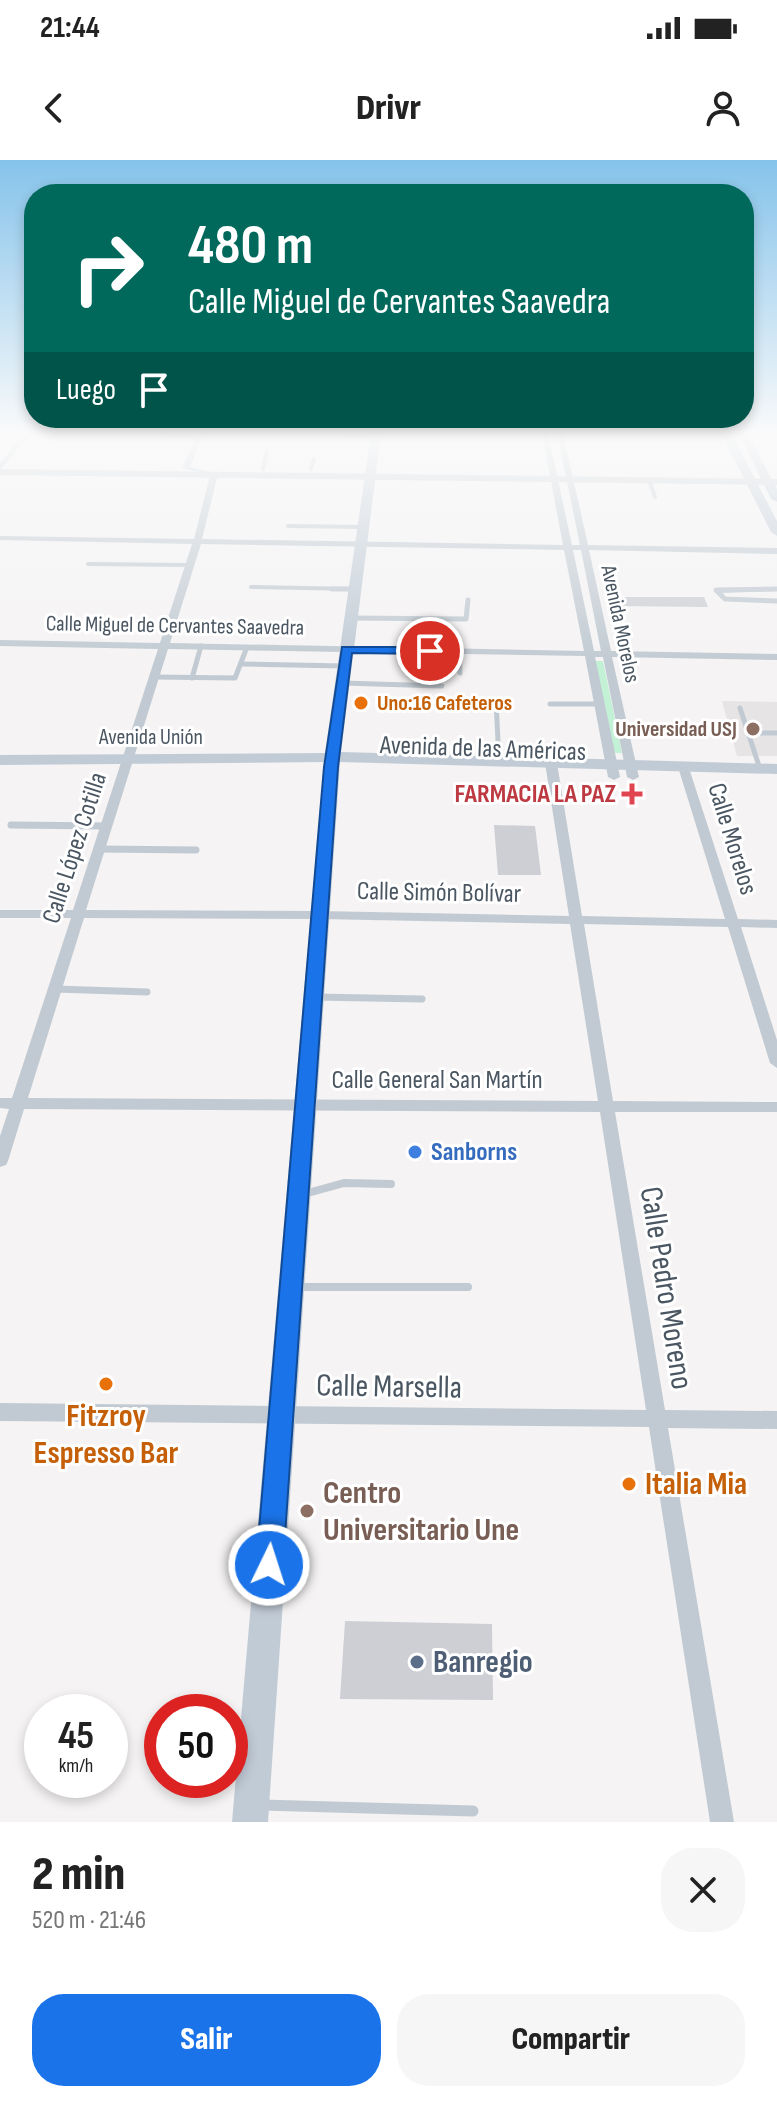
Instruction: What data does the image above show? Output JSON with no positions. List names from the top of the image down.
{
  "streets": {
    "main road": ["Avenida Unión", "Avenida de las Américas"],
    "street": [
      "Avenida Morelos",
      "Calle Miguel de Cervantes Saavedra",
      "Calle Morelos",
      "Calle López Cotilla",
      "Calle Simón Bolívar",
      "Calle General San Martín",
      "Calle Pedro Moreno",
      "Calle Marsella"
    ]
  },
  "crossings": [
    ["Avenida Morelos", "Calle Miguel de Cervantes Saavedra"],
    ["Avenida Morelos", "Avenida de las Américas"],
    ["Calle Miguel de Cervantes Saavedra", "Calle López Cotilla"],
    ["Avenida Unión", "Avenida de las Américas"],
    ["Avenida Unión", "Calle López Cotilla"],
    ["Avenida de las Américas", "Calle Morelos"],
    ["Avenida de las Américas", "Calle Pedro Moreno"],
    ["Calle Morelos", "Calle Simón Bolívar"],
    ["Calle López Cotilla", "Calle Simón Bolívar"],
    ["Calle López Cotilla", "Calle General San Martín"],
    ["Calle Simón Bolívar", "Calle Pedro Moreno"],
    ["Calle General San Martín", "Calle Pedro Moreno"],
    ["Calle Pedro Moreno", "Calle Marsella"]
  ],
  "places": {
    "other": [
      "Uno:16 Cafeteros",
      "Universidad USJ",
      "Sanborns",
      "Fitzroy Espresso Bar",
      "Italia Mia",
      "Centro Universitario Une",
      "Banregio"
    ],
    "health": ["FARMACIA LA PAZ"]
  },
  "page": {
    "status": "21:44",
    "header": "Drivr",
    "turn": ["480 m", "Calle Miguel de Cervantes Saavedra"],
    "then": "Luego",
    "speed": "45 km/h",
    "limit": "50",
    "heading": ["2 min", "520 m · 21:46"],
    "buttons": ["Salir", "Compartir"]
  }
}
